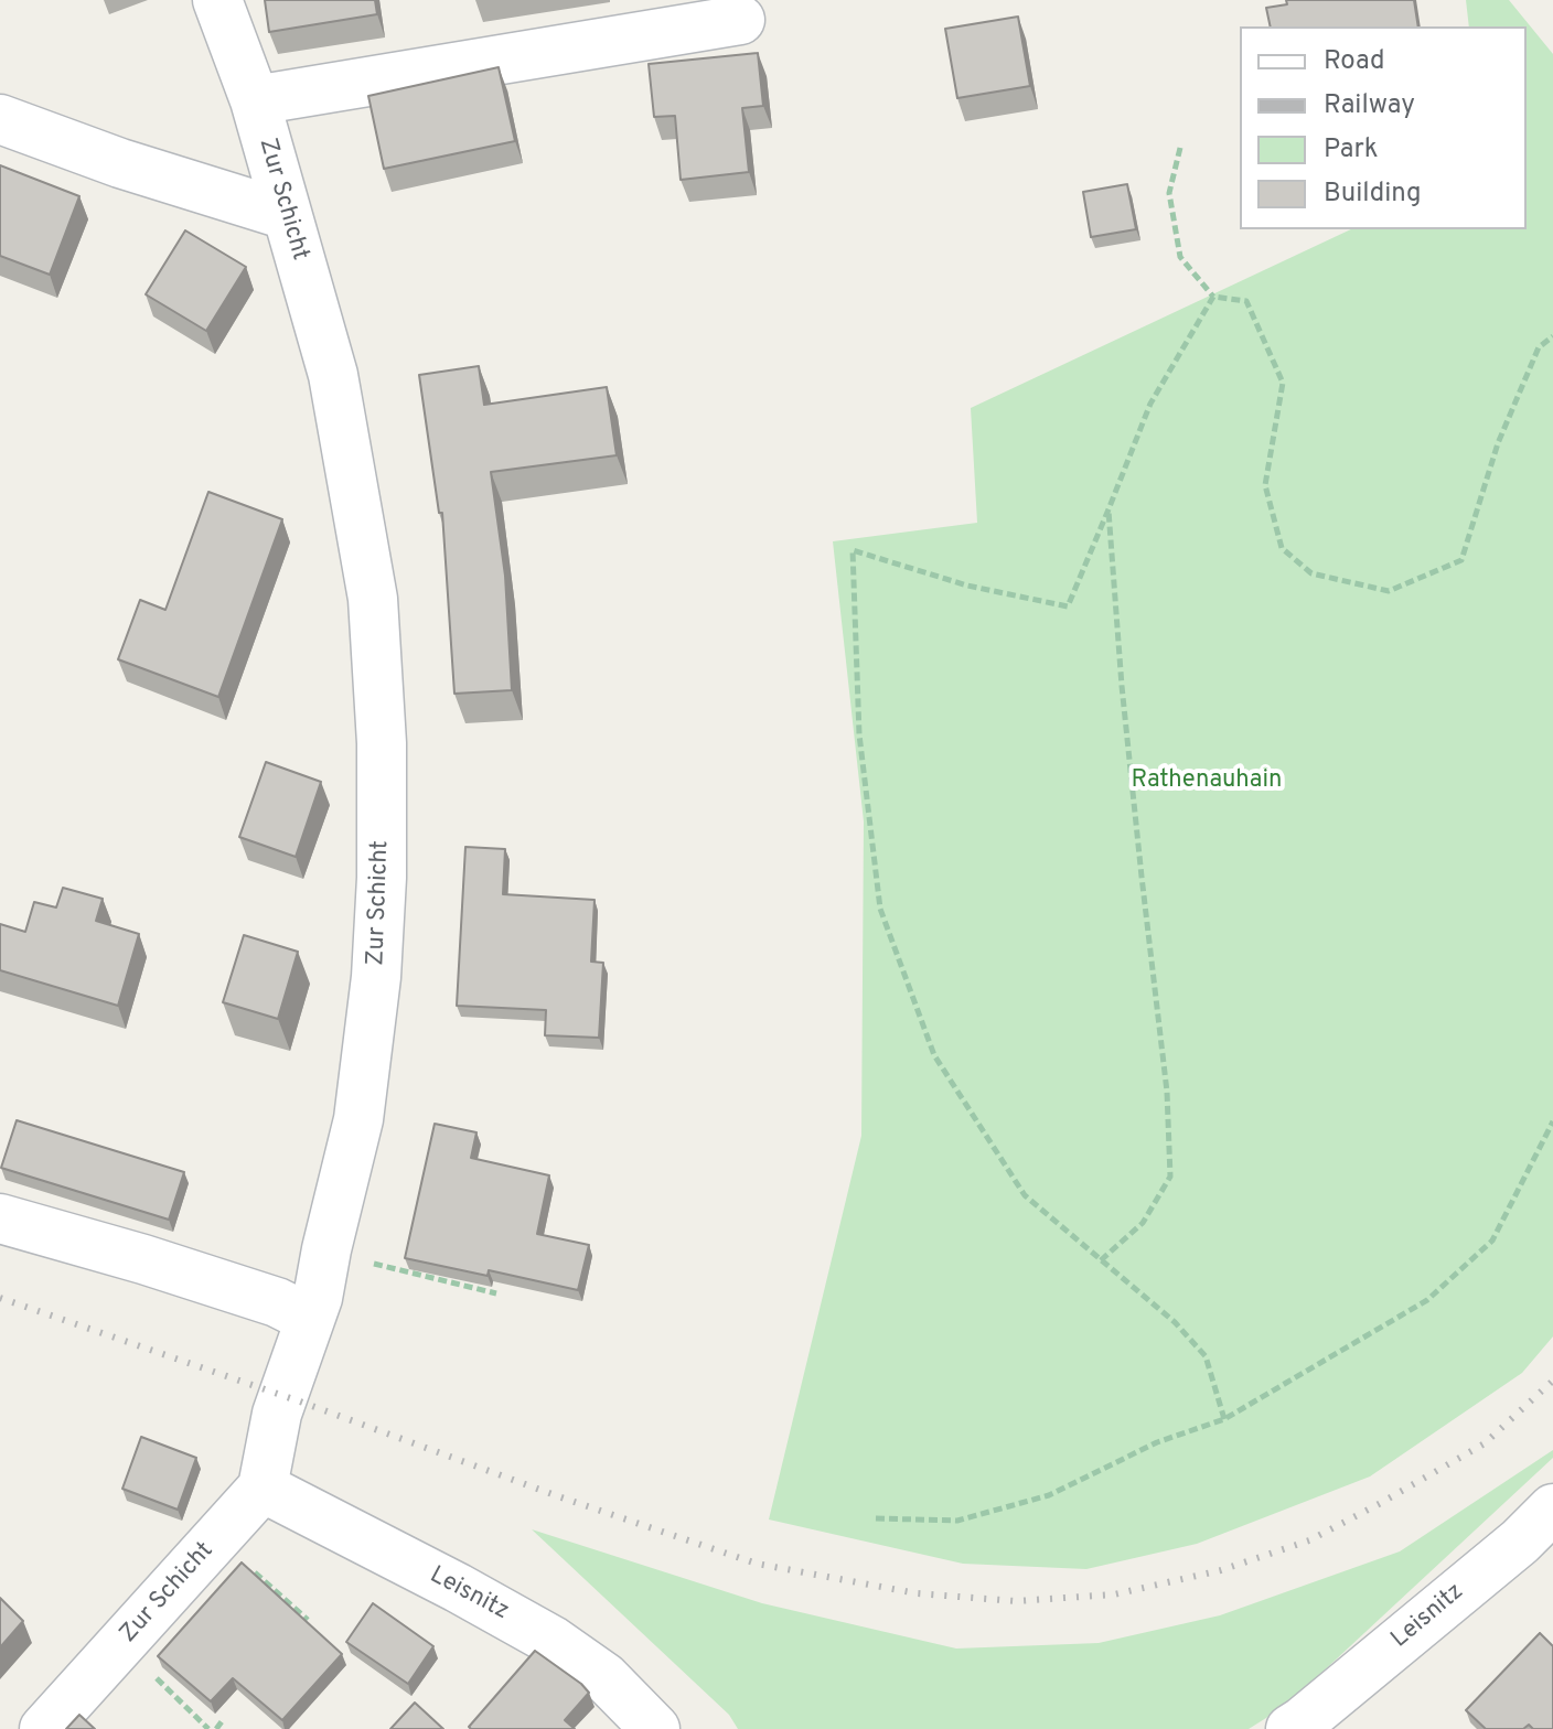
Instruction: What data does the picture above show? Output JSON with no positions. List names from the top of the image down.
{
  "streets": {
    "street": ["Zur Schicht", "Leisnitz"]
  },
  "crossings": [
    ["Zur Schicht", "Leisnitz"]
  ],
  "parks": ["Rathenauhain"],
  "legend": [
    "Road",
    "Railway",
    "Park",
    "Building"
  ]
}
